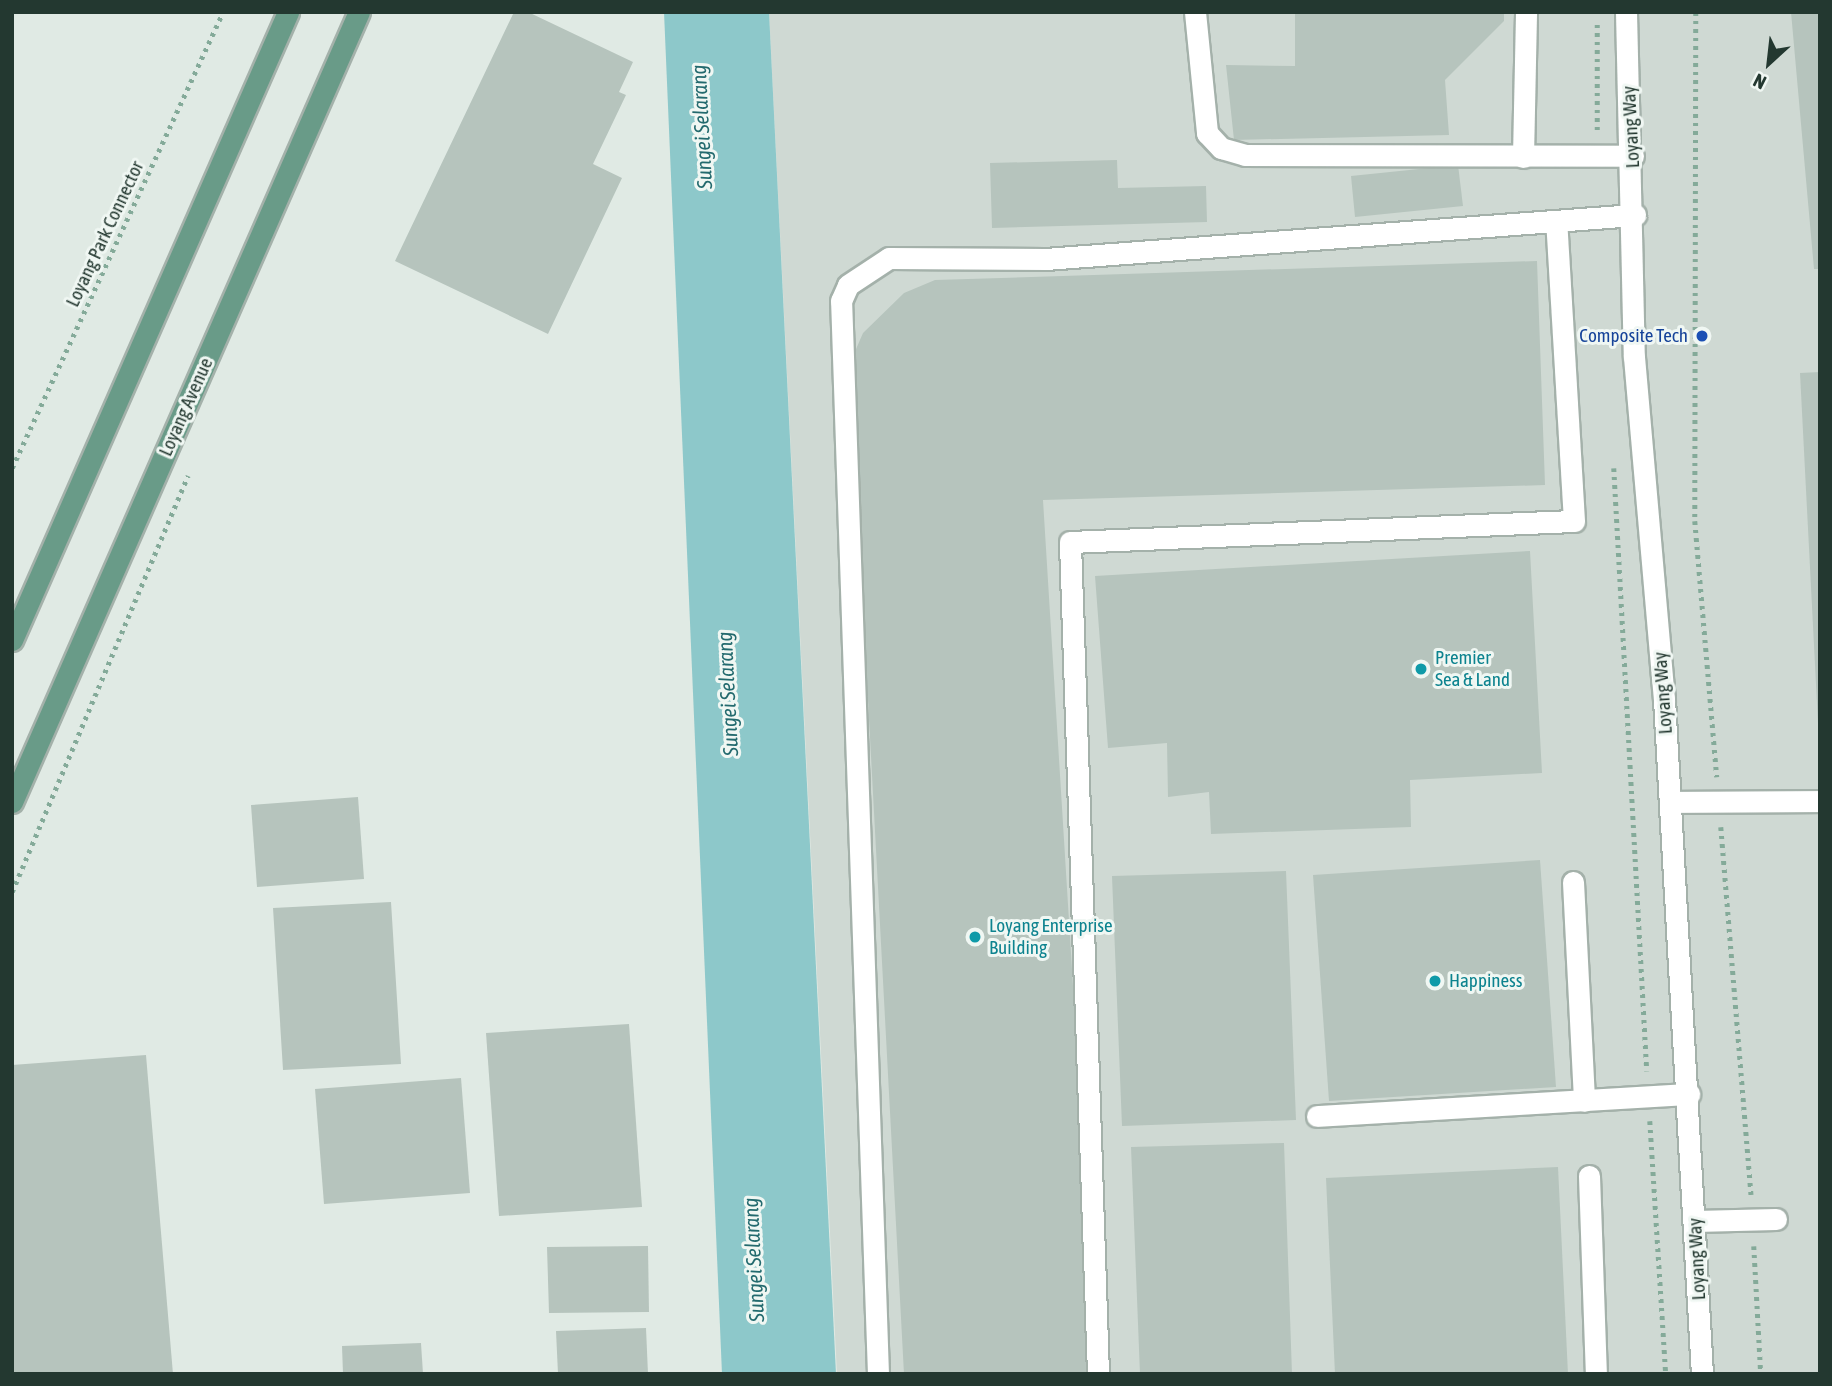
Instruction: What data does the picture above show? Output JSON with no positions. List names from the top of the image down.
{
  "streets": {
    "main road": ["Loyang Avenue"],
    "street": ["Loyang Way"],
    "path": ["Loyang Park Connector"]
  },
  "water": ["Sungei Selarang"],
  "places": [
    "Composite Tech",
    "Premier Sea & Land",
    "Loyang Enterprise Building",
    "Happiness"
  ],
  "north": "bottom left"
}
